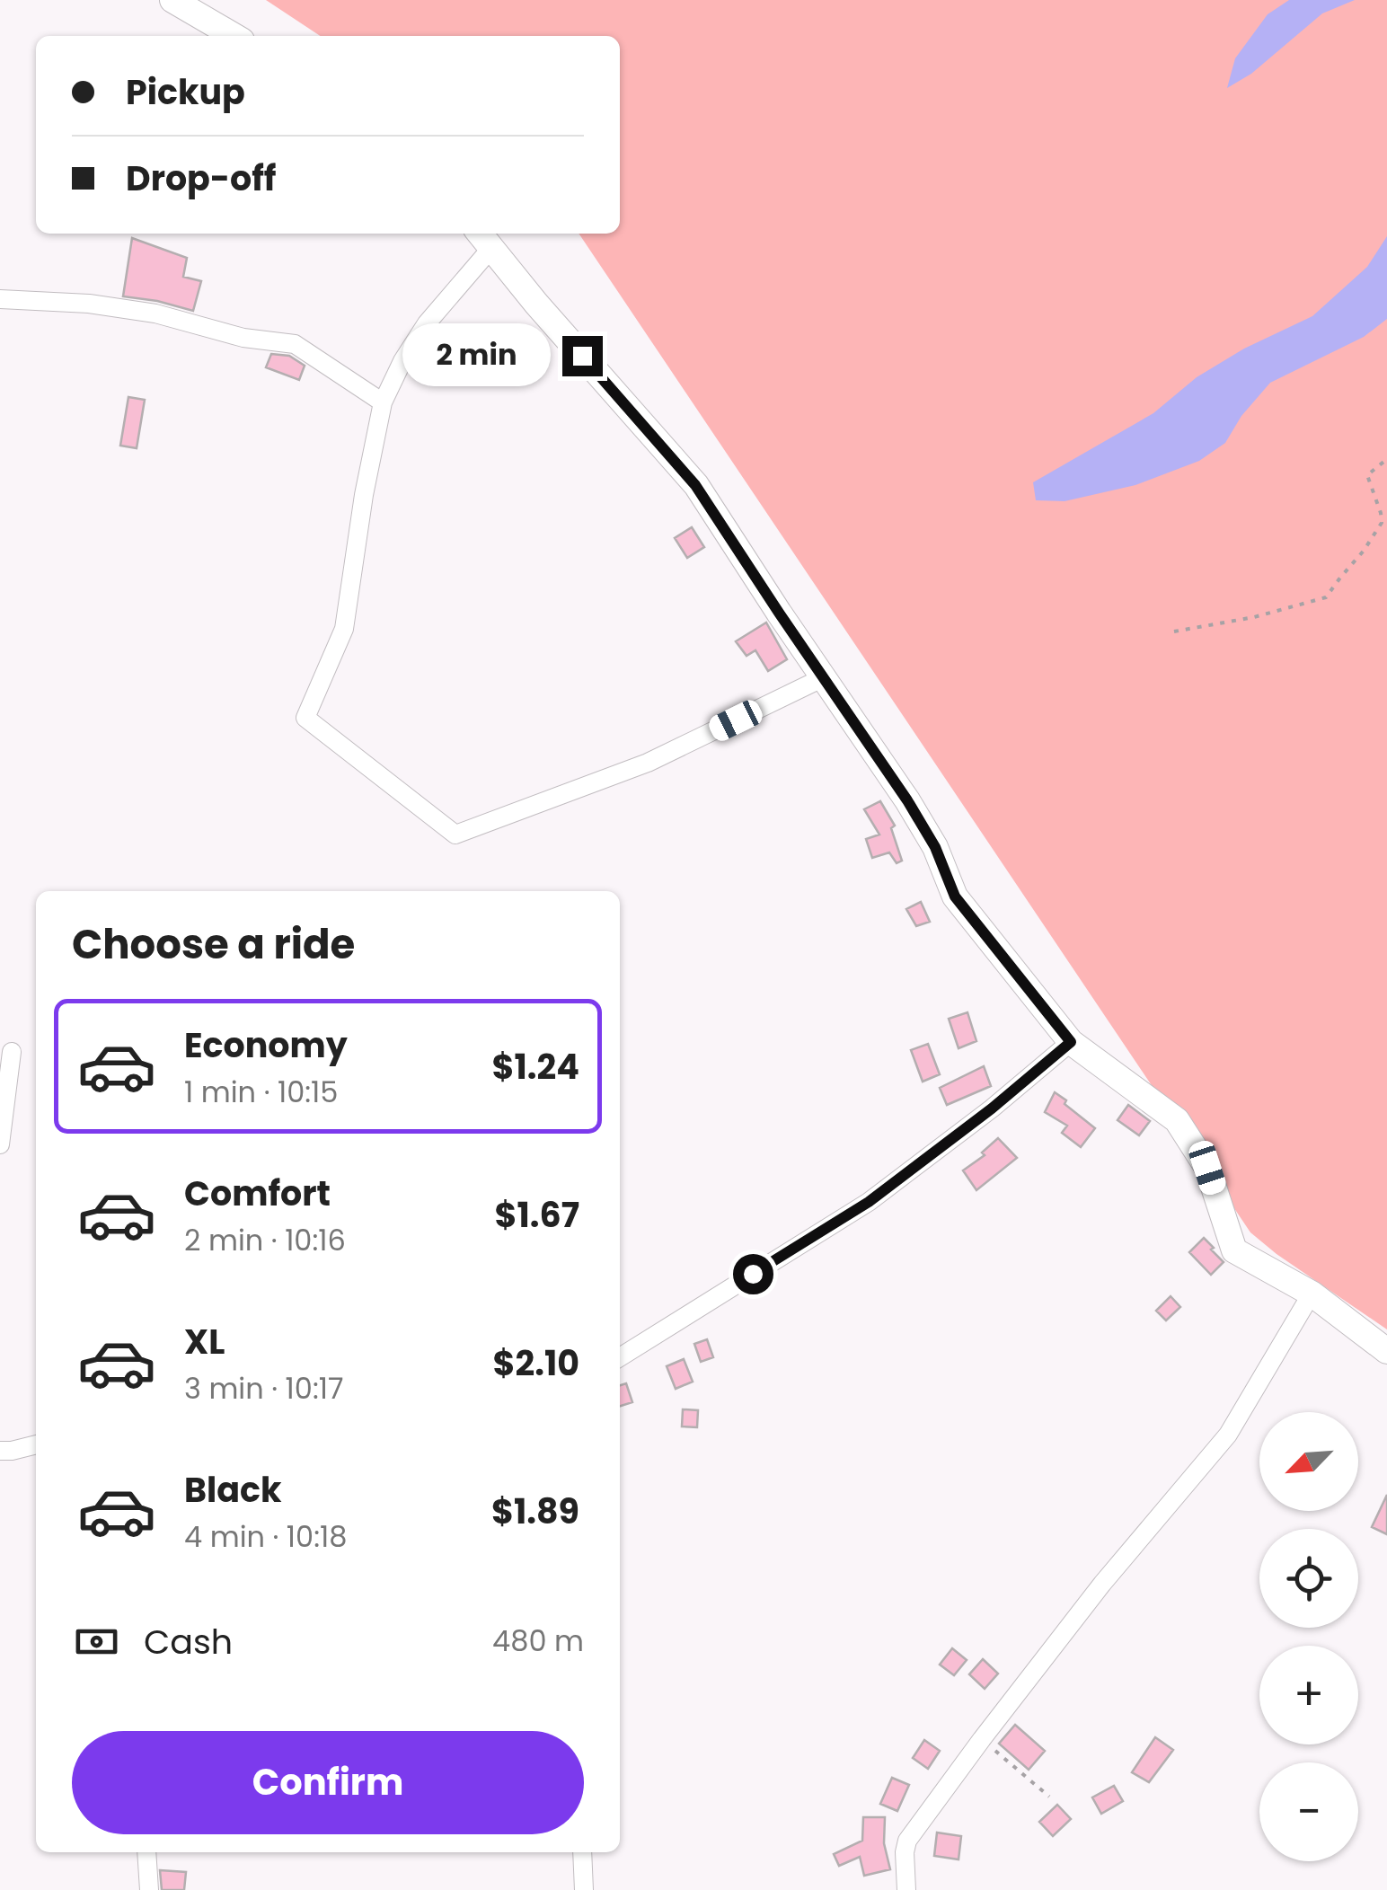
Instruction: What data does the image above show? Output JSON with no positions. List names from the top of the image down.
{
  "north": "bottom left",
  "page": {
    "banner": ["Pickup", "Drop-off"],
    "bubble": "2 min",
    "heading": "Choose a ride",
    "list": [
      {
        "name": "Economy",
        "note": "1 min · 10:15",
        "value": "$1.24"
      },
      {
        "name": "Comfort",
        "note": "2 min · 10:16",
        "value": "$1.67"
      },
      {
        "name": "XL",
        "note": "3 min · 10:17",
        "value": "$2.10"
      },
      {
        "name": "Black",
        "note": "4 min · 10:18",
        "value": "$1.89"
      }
    ],
    "map_buttons": ["+", "−"],
    "pay": ["Cash", "480 m"],
    "buttons": "Confirm"
  }
}
